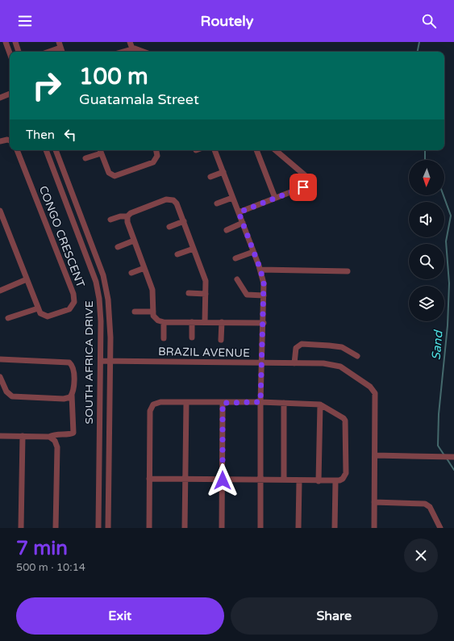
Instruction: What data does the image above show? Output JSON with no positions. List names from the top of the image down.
{
  "streets": {
    "street": ["CONGO CRESCENT", "BRAZIL AVENUE", "SOUTH AFRICA DRIVE"]
  },
  "crossings": [
    ["BRAZIL AVENUE", "SOUTH AFRICA DRIVE"]
  ],
  "water": ["Sand"],
  "north": "bottom",
  "page": {
    "header": "Routely",
    "turn": ["100 m", "Guatamala Street"],
    "then": "Then",
    "heading": ["7 min", "500 m · 10:14"],
    "buttons": ["Exit", "Share"]
  }
}
